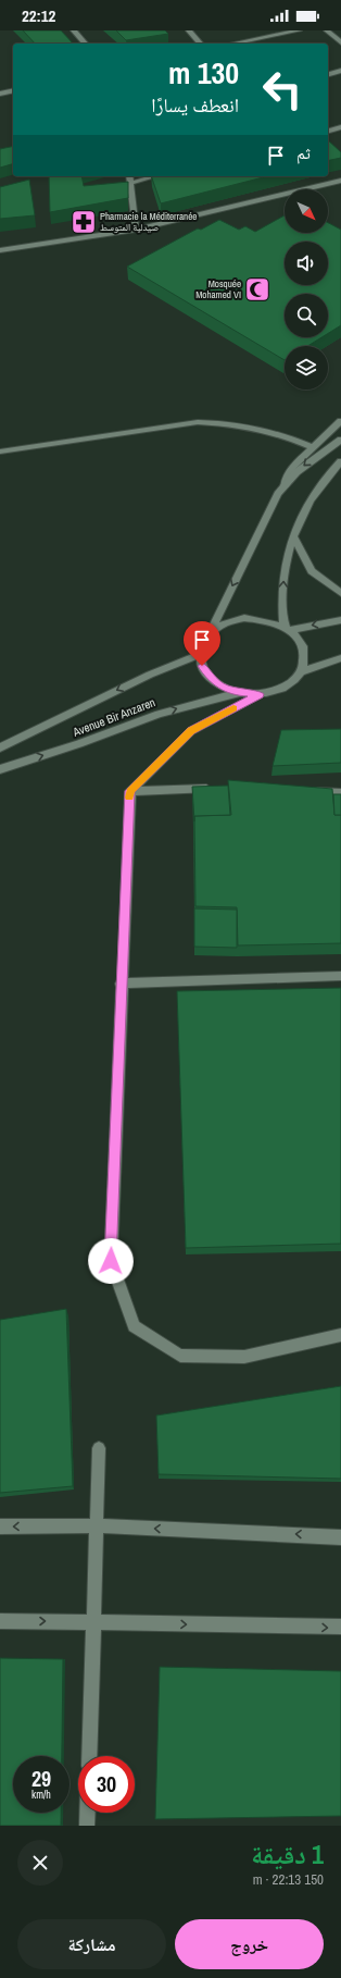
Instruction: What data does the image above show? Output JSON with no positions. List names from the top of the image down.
{
  "streets": {
    "street": ["Avenue Bir Anzaren"]
  },
  "places": {
    "pharmacy": ["Pharmacie la Méditerranée صيدلية المتوسط"],
    "mosque": ["Mosquée Mohamed VI"]
  },
  "north": "bottom right",
  "page": {
    "status": "22:12",
    "turn": ["130 m", "انعطف يسارًا"],
    "then": "ثم",
    "speed": "29 km/h",
    "limit": "30",
    "heading": ["1 دقيقة", "150 m · 22:13"],
    "buttons": ["خروج", "مشاركة"]
  }
}
